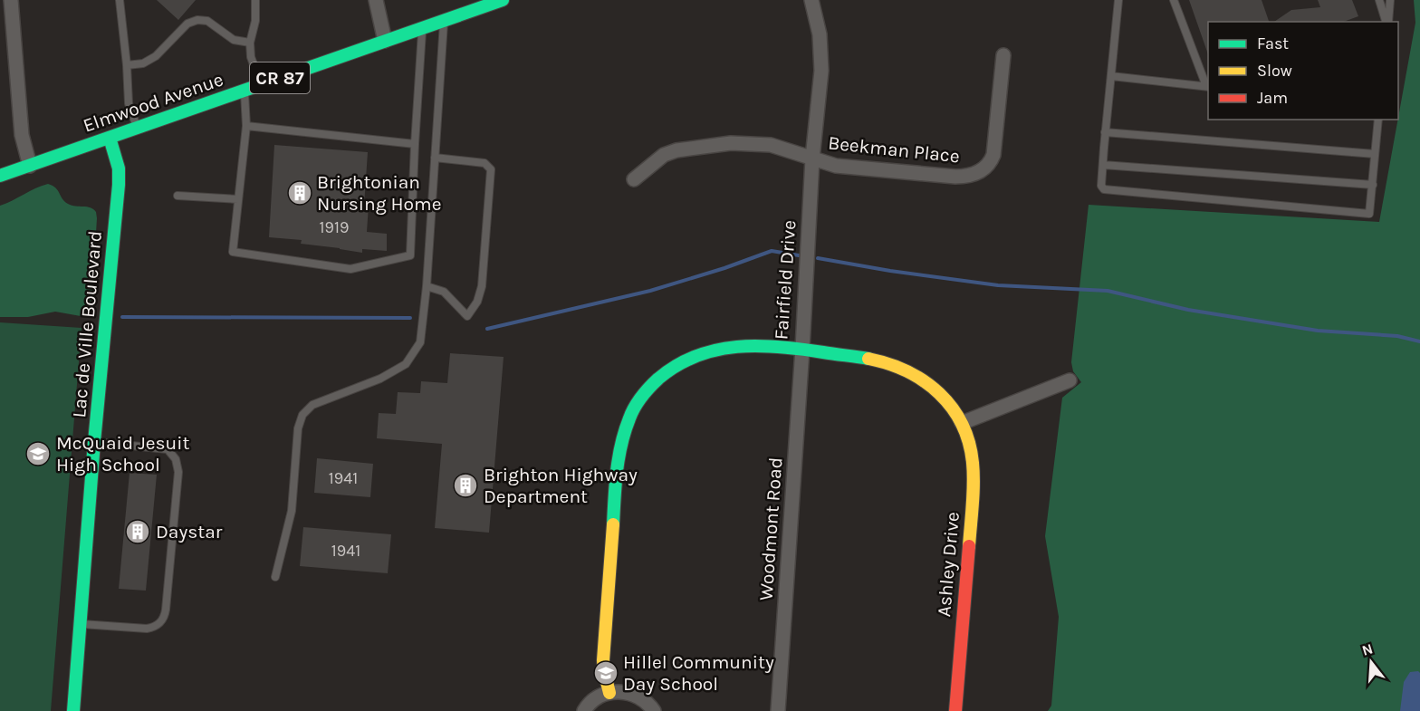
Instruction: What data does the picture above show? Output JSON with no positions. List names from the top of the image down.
{
  "streets": {
    "street": [
      "CR 87",
      "Elmwood Avenue",
      "Beekman Place",
      "Fairfield Drive",
      "Lac de Ville Boulevard",
      "Woodmont Road",
      "Ashley Drive"
    ]
  },
  "crossings": [
    ["Elmwood Avenue", "Lac de Ville Boulevard"],
    ["Beekman Place", "Fairfield Drive"],
    ["Fairfield Drive", "Woodmont Road"],
    ["Fairfield Drive", "Ashley Drive"],
    ["Woodmont Road", "Ashley Drive"]
  ],
  "places": {
    "building": ["Brightonian Nursing Home", "Brighton Highway Department", "Daystar"],
    "school or university": ["McQuaid Jesuit High School", "Hillel Community Day School"]
  },
  "house_numbers": ["1919", "1941", "1941"],
  "legend": ["Fast", "Slow", "Jam"],
  "north": "top"
}
